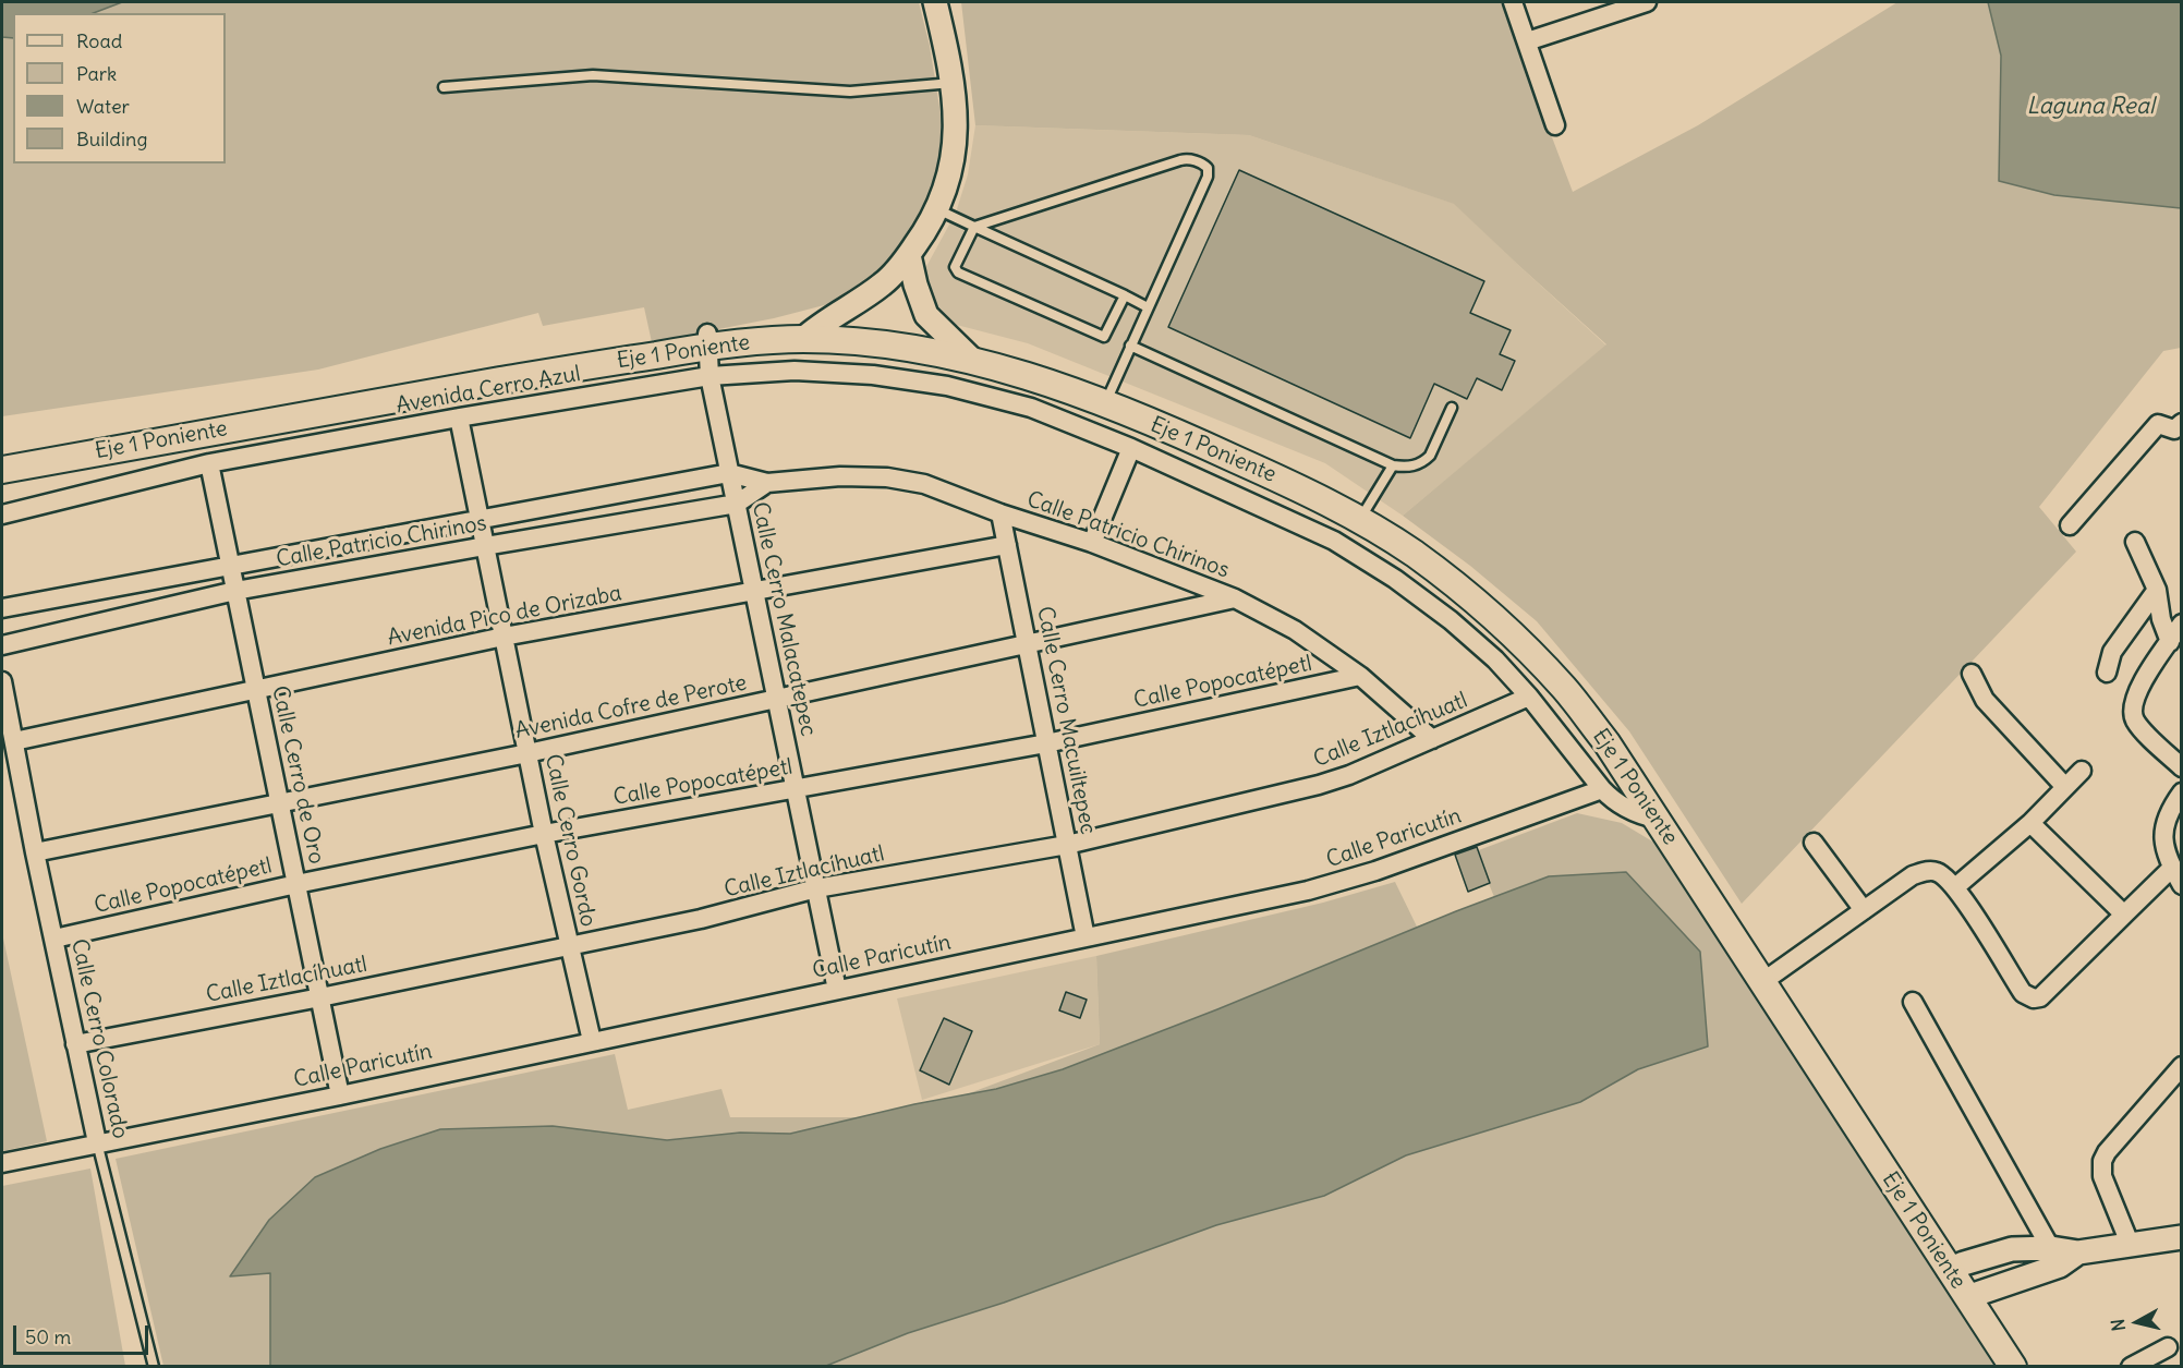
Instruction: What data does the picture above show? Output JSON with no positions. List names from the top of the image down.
{
  "streets": {
    "main road": ["Eje 1 Poniente"],
    "street": [
      "Avenida Cerro Azul",
      "Calle Patricio Chirinos",
      "Avenida Pico de Orizaba",
      "Calle Cerro Malacatepec",
      "Calle Popocatépetl",
      "Avenida Cofre de Perote",
      "Calle Cerro Macuiltepec",
      "Calle Iztlacíhuatl",
      "Calle Cerro de Oro",
      "Calle Paricutín",
      "Calle Cerro Gordo",
      "Calle Cerro Colorado"
    ]
  },
  "crossings": [
    ["Eje 1 Poniente", "Calle Cerro Malacatepec"],
    ["Avenida Cerro Azul", "Calle Cerro Malacatepec"],
    ["Avenida Cerro Azul", "Calle Iztlacíhuatl"],
    ["Avenida Cerro Azul", "Calle Cerro de Oro"],
    ["Avenida Cerro Azul", "Calle Paricutín"],
    ["Avenida Cerro Azul", "Calle Cerro Gordo"],
    ["Calle Patricio Chirinos", "Calle Cerro Malacatepec"],
    ["Calle Patricio Chirinos", "Calle Popocatépetl"],
    ["Calle Patricio Chirinos", "Avenida Cofre de Perote"],
    ["Calle Patricio Chirinos", "Calle Cerro Macuiltepec"],
    ["Calle Patricio Chirinos", "Calle Iztlacíhuatl"],
    ["Calle Patricio Chirinos", "Calle Cerro de Oro"],
    ["Calle Patricio Chirinos", "Calle Cerro Gordo"],
    ["Avenida Pico de Orizaba", "Calle Cerro Malacatepec"],
    ["Avenida Pico de Orizaba", "Calle Cerro Macuiltepec"],
    ["Avenida Pico de Orizaba", "Calle Cerro de Oro"],
    ["Avenida Pico de Orizaba", "Calle Cerro Gordo"],
    ["Avenida Pico de Orizaba", "Calle Cerro Colorado"],
    ["Calle Cerro Malacatepec", "Calle Popocatépetl"],
    ["Calle Cerro Malacatepec", "Avenida Cofre de Perote"],
    ["Calle Cerro Malacatepec", "Calle Iztlacíhuatl"],
    ["Calle Cerro Malacatepec", "Calle Paricutín"],
    ["Calle Popocatépetl", "Calle Cerro Macuiltepec"],
    ["Calle Popocatépetl", "Calle Cerro de Oro"],
    ["Calle Popocatépetl", "Calle Cerro Gordo"],
    ["Calle Popocatépetl", "Calle Cerro Colorado"],
    ["Avenida Cofre de Perote", "Calle Cerro Macuiltepec"],
    ["Avenida Cofre de Perote", "Calle Cerro de Oro"],
    ["Avenida Cofre de Perote", "Calle Cerro Gordo"],
    ["Avenida Cofre de Perote", "Calle Cerro Colorado"],
    ["Calle Cerro Macuiltepec", "Calle Iztlacíhuatl"],
    ["Calle Cerro Macuiltepec", "Calle Paricutín"],
    ["Calle Iztlacíhuatl", "Calle Cerro de Oro"],
    ["Calle Iztlacíhuatl", "Calle Cerro Gordo"],
    ["Calle Iztlacíhuatl", "Calle Cerro Colorado"],
    ["Calle Cerro de Oro", "Calle Paricutín"],
    ["Calle Paricutín", "Calle Cerro Gordo"],
    ["Calle Paricutín", "Calle Cerro Colorado"]
  ],
  "water": ["Laguna Real"],
  "legend": [
    "Road",
    "Park",
    "Water",
    "Building"
  ],
  "scale_bar": "50 m",
  "north": "left"
}
